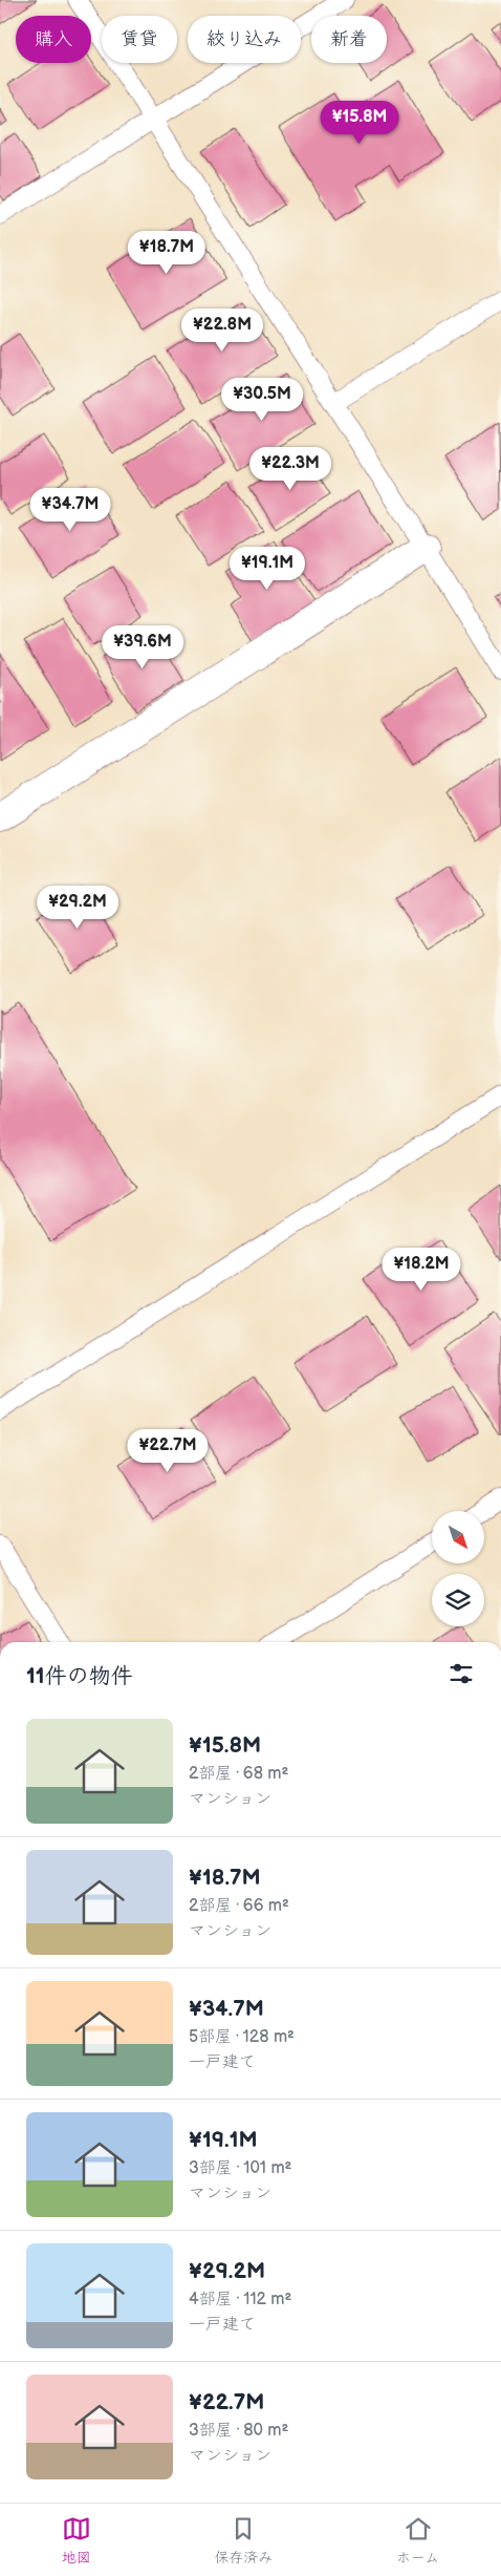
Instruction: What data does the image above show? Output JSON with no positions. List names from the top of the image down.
{
  "north": "bottom right",
  "page": {
    "chip": [
      "購入",
      "賃貸",
      "絞り込み",
      "新着"
    ],
    "price": [
      "¥15.8M",
      "¥18.7M",
      "¥22.8M",
      "¥30.5M",
      "¥22.3M",
      "¥34.7M",
      "¥19.1M",
      "¥39.6M",
      "¥29.2M",
      "¥18.2M",
      "¥22.7M"
    ],
    "heading": "11件の物件",
    "list": [
      {
        "name": "¥15.8M",
        "note": "2部屋 · 68 m² · マンション"
      },
      {
        "name": "¥18.7M",
        "note": "2部屋 · 66 m² · マンション"
      },
      {
        "name": "¥34.7M",
        "note": "5部屋 · 128 m² · 一戸建て"
      },
      {
        "name": "¥19.1M",
        "note": "3部屋 · 101 m² · マンション"
      },
      {
        "name": "¥29.2M",
        "note": "4部屋 · 112 m² · 一戸建て"
      },
      {
        "name": "¥22.7M",
        "note": "3部屋 · 80 m² · マンション"
      }
    ],
    "tabs": ["地図", "保存済み", "ホーム"]
  }
}
